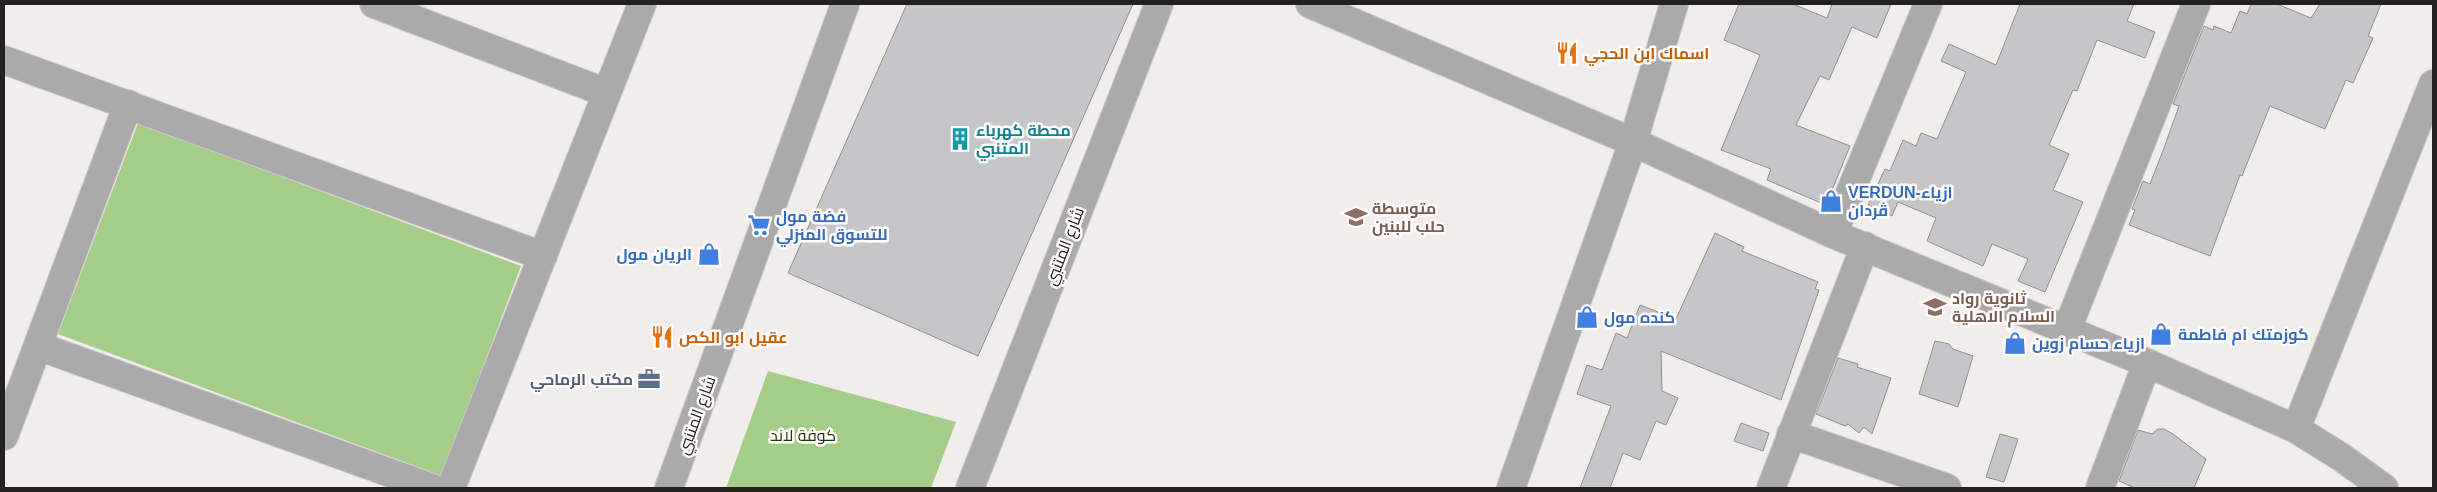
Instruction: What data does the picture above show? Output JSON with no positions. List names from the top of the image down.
{
  "streets": {
    "street": ["شارع المتنبي"]
  },
  "parks": ["كوفة لاند"],
  "places": {
    "restaurant": ["اسماك ابن الحجي", "عقيل ابو الكص"],
    "building": ["محطة كهرباء المتنبي"],
    "shop": [
      "VERDUN-ازياء ڤردان",
      "الريان مول",
      "كنده مول",
      "كوزمتك ام فاطمة",
      "ازياء حسام زوين"
    ],
    "school or university": ["متوسطة حلب للبنين", "ثانوية رواد السلام الاهلية"],
    "supermarket": ["فضة مول للتسوق المنزلي"],
    "office": ["مكتب الرماحي"]
  }
}
